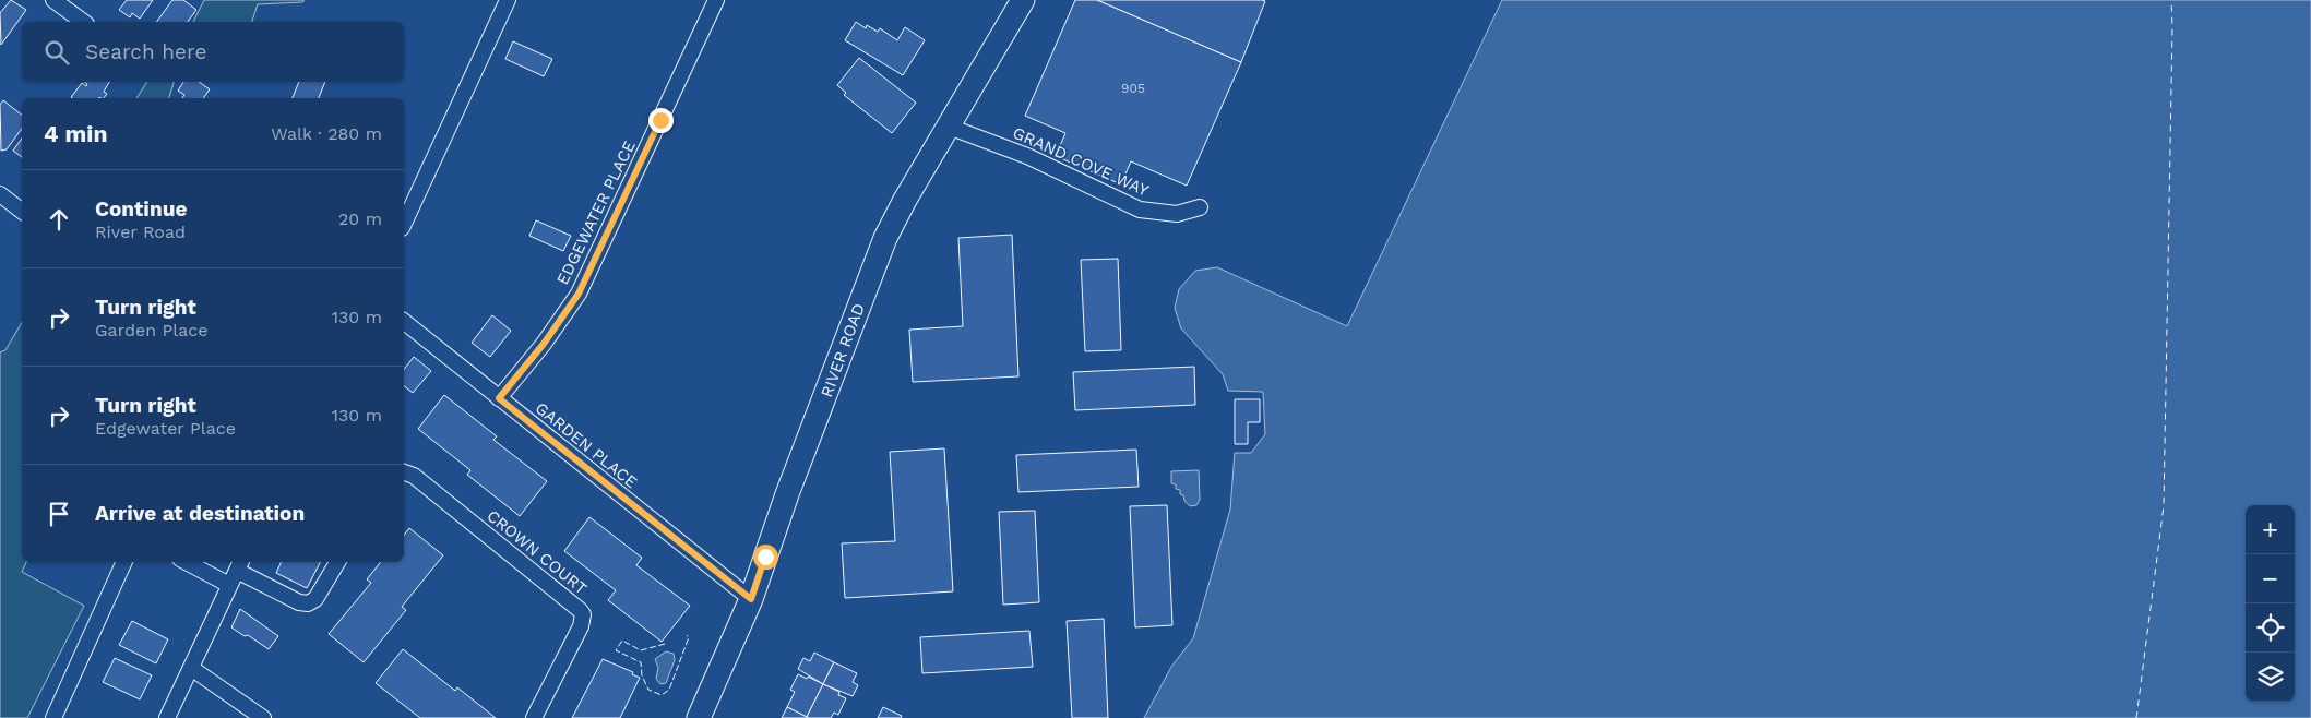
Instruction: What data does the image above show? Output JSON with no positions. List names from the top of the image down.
{
  "streets": {
    "main road": ["RIVER ROAD"],
    "street": [
      "GRAND COVE WAY",
      "EDGEWATER PLACE",
      "GARDEN PLACE",
      "CROWN COURT"
    ]
  },
  "crossings": [
    ["GRAND COVE WAY", "RIVER ROAD"],
    ["EDGEWATER PLACE", "GARDEN PLACE"],
    ["RIVER ROAD", "GARDEN PLACE"]
  ],
  "house_numbers": ["905"],
  "page": {
    "search": "Search here",
    "heading": ["4 min", "Walk · 280 m"],
    "list": [
      ["Continue", "River Road", "20 m"],
      ["Turn right", "Garden Place", "130 m"],
      ["Turn right", "Edgewater Place", "130 m"],
      "Arrive at destination"
    ],
    "map_buttons": ["+", "−"]
  }
}
